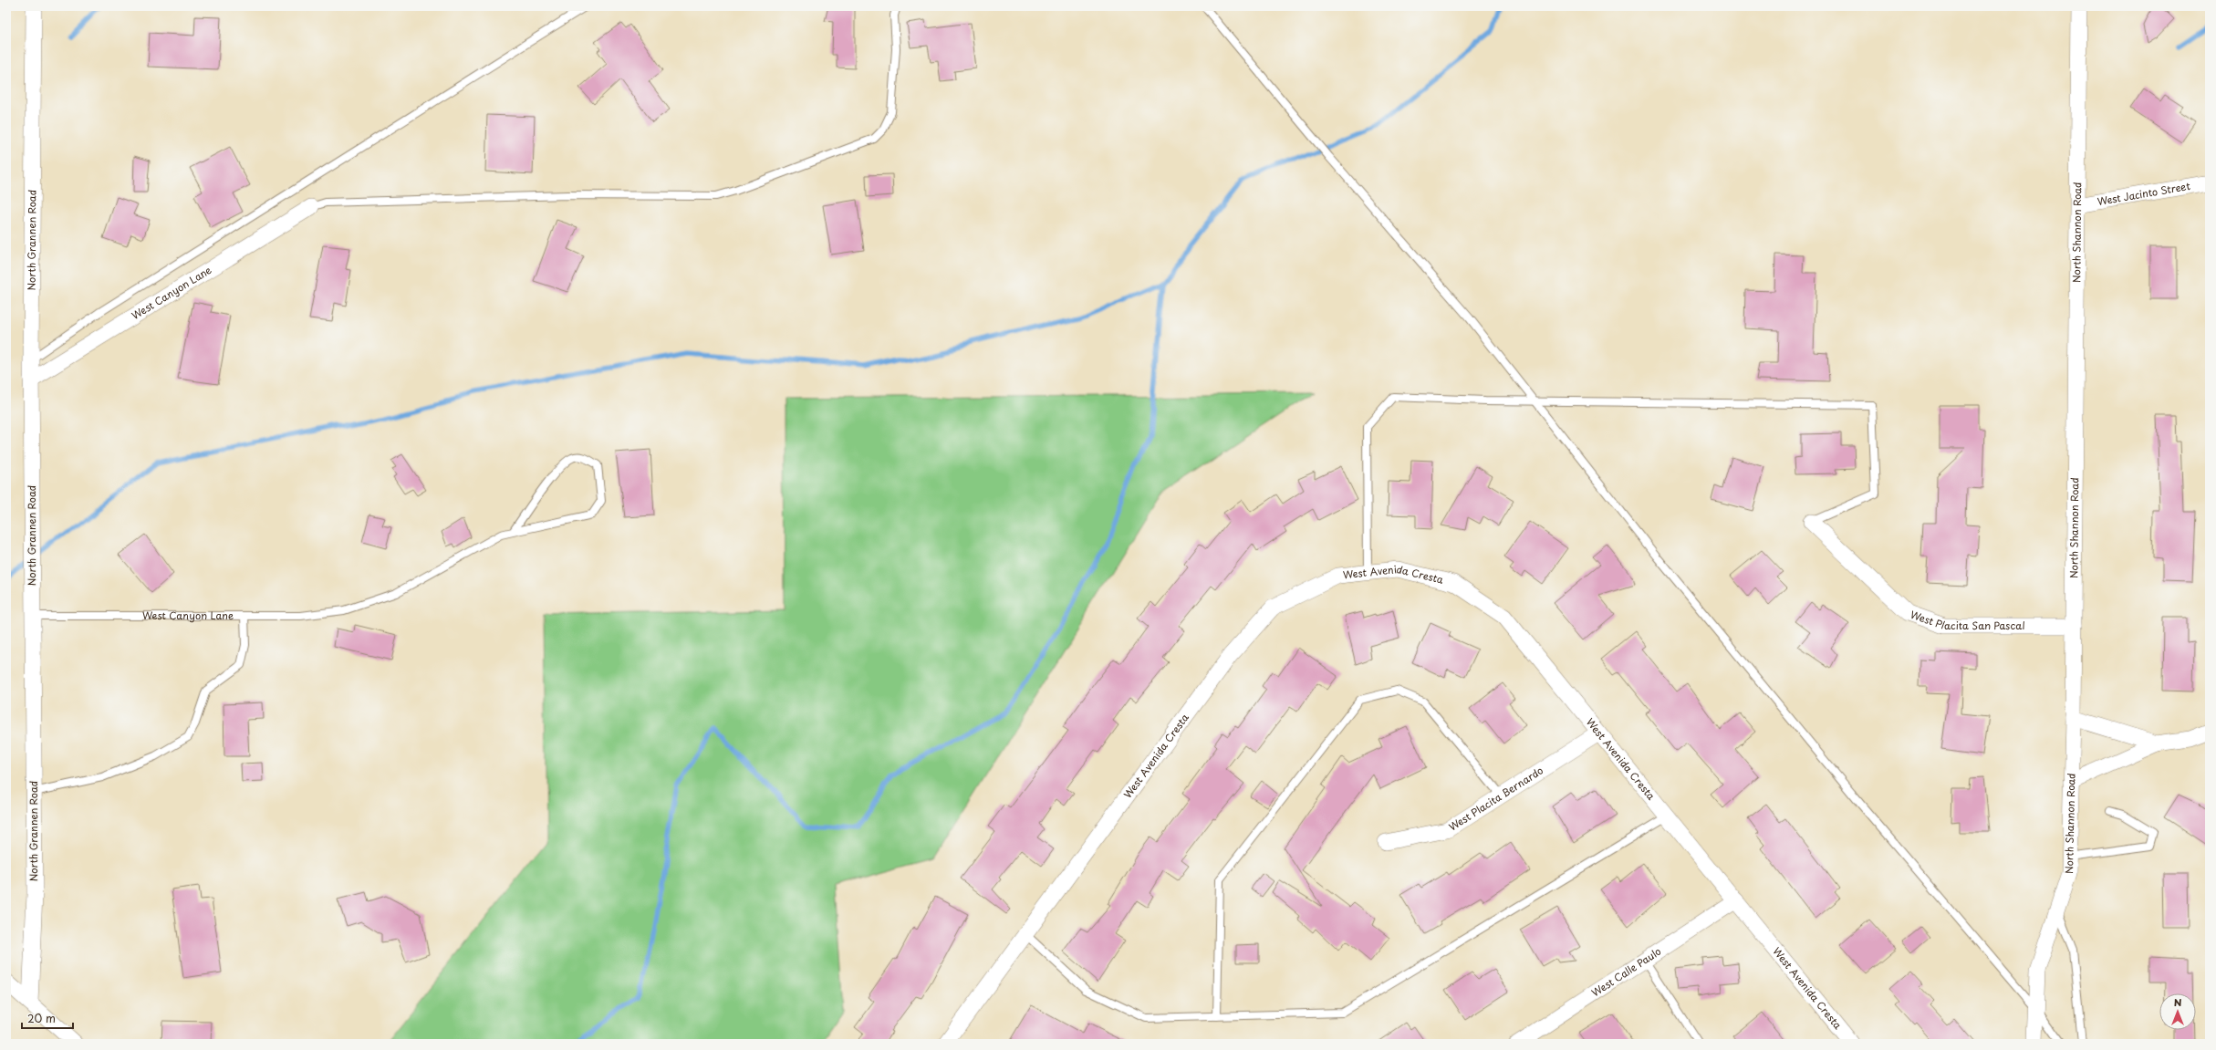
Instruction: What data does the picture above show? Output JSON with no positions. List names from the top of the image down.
{
  "streets": {
    "street": [
      "West Jacinto Street",
      "North Shannon Road",
      "North Grannen Road",
      "West Canyon Lane",
      "West Avenida Cresta",
      "West Placita San Pascal",
      "West Placita Bernardo",
      "West Calle Paulo"
    ]
  },
  "crossings": [
    ["West Jacinto Street", "North Shannon Road"],
    ["North Shannon Road", "West Placita San Pascal"],
    ["North Grannen Road", "West Canyon Lane"],
    ["West Avenida Cresta", "West Placita Bernardo"],
    ["West Avenida Cresta", "West Calle Paulo"]
  ],
  "scale_bar": "20 m",
  "north": "top"
}
